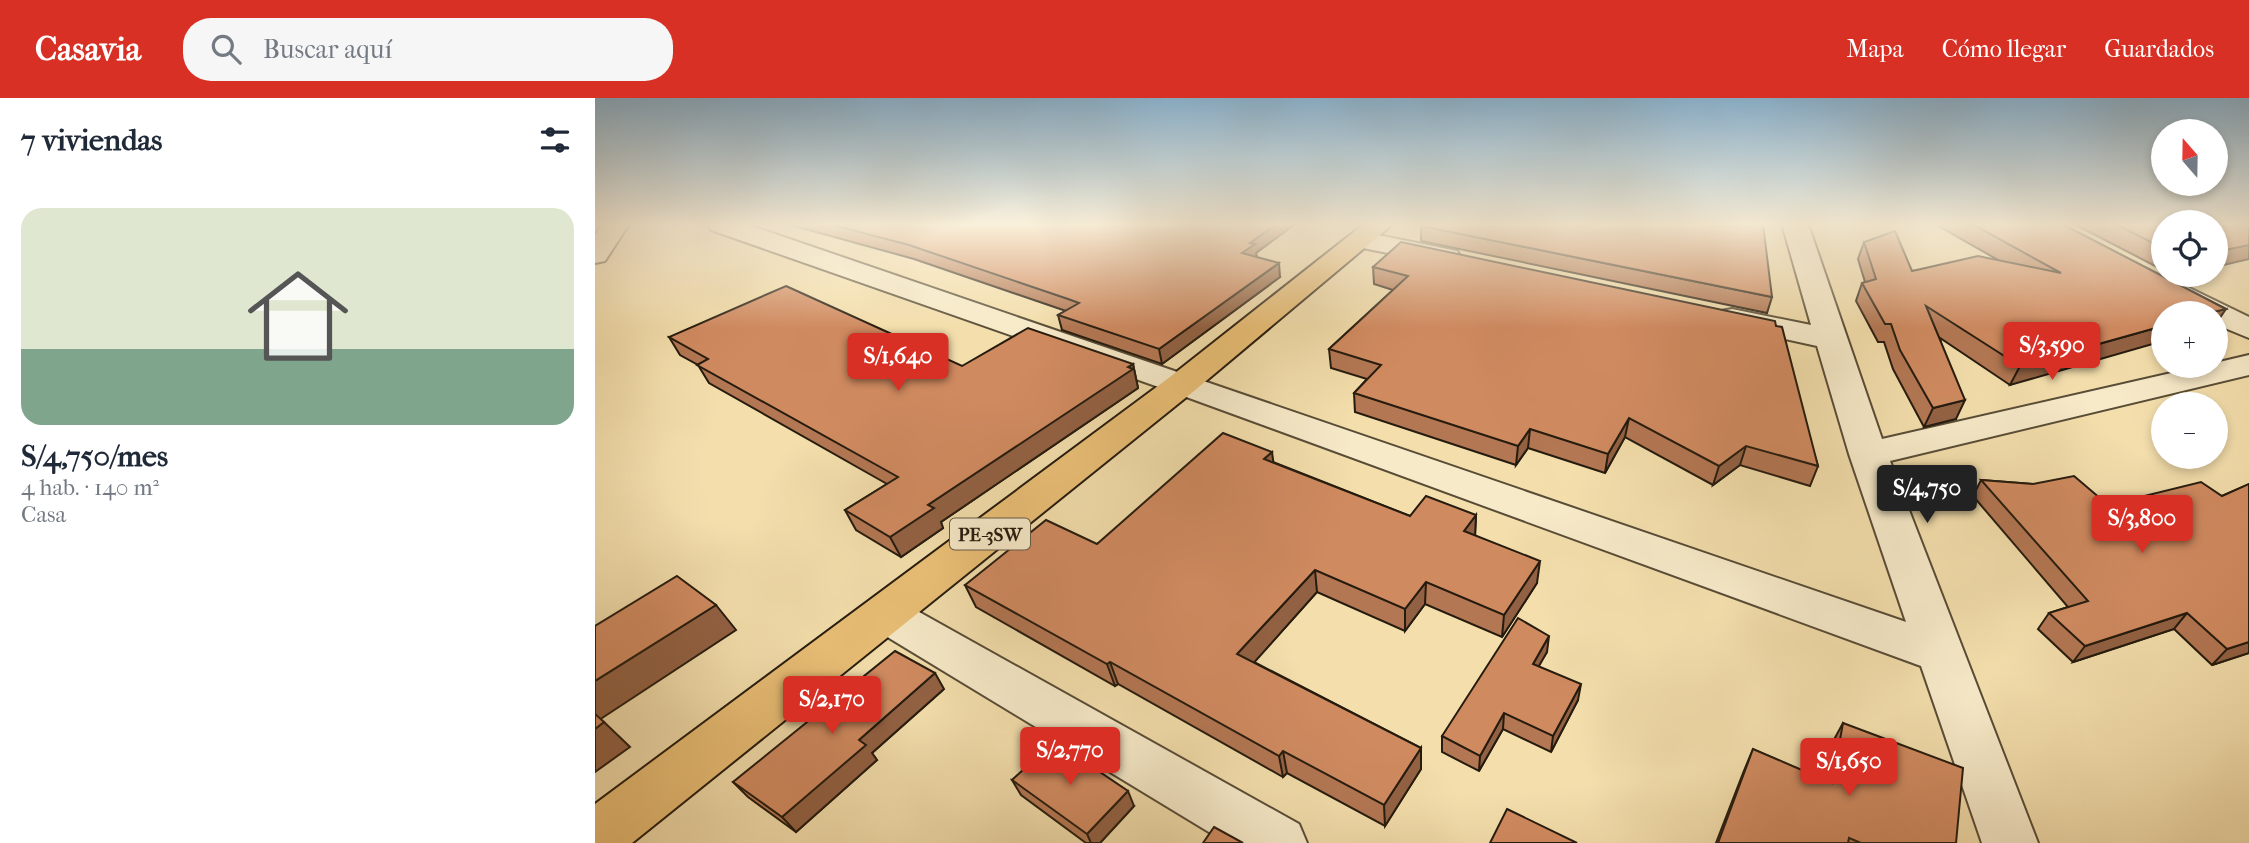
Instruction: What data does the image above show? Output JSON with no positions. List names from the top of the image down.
{
  "streets": {
    "main road": ["PE-3SW"]
  },
  "north": "top",
  "page": {
    "header": "Casavia",
    "search": "Buscar aquí",
    "nav": ["Mapa", "Cómo llegar", "Guardados"],
    "heading": "7 viviendas",
    "map_buttons": ["+", "−"],
    "list": [
      {
        "name": "S/4,750/mes",
        "note": "4 hab. · 140 m² · Casa"
      }
    ],
    "price": [
      "S/3,590",
      "S/1,640",
      "S/4,750",
      "S/3,800",
      "S/2,170",
      "S/2,770",
      "S/1,650"
    ]
  }
}
